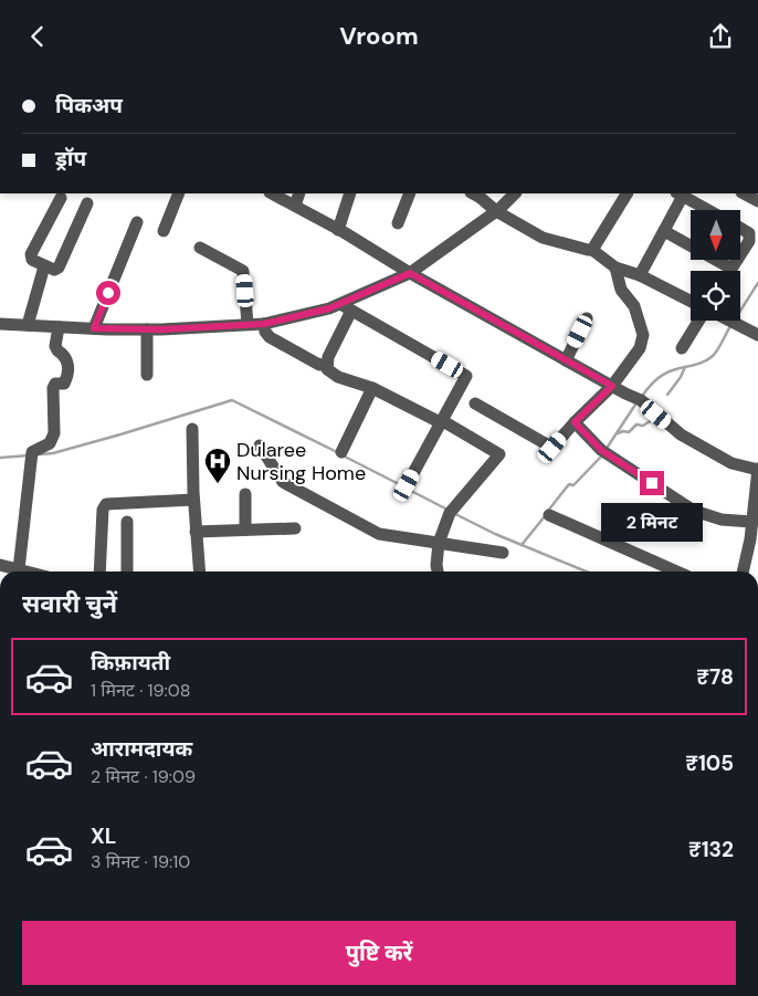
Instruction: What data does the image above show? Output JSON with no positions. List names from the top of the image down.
{
  "places": {
    "hospital": ["Dularee Nursing Home"]
  },
  "north": "bottom",
  "page": {
    "header": "Vroom",
    "banner": ["पिकअप", "ड्रॉप"],
    "bubble": "2 मिनट",
    "heading": "सवारी चुनें",
    "list": [
      {
        "name": "किफ़ायती",
        "note": "1 मिनट · 19:08",
        "value": "₹78"
      },
      {
        "name": "आरामदायक",
        "note": "2 मिनट · 19:09",
        "value": "₹105"
      },
      {
        "name": "XL",
        "note": "3 मिनट · 19:10",
        "value": "₹132"
      }
    ],
    "buttons": "पुष्टि करें"
  }
}
